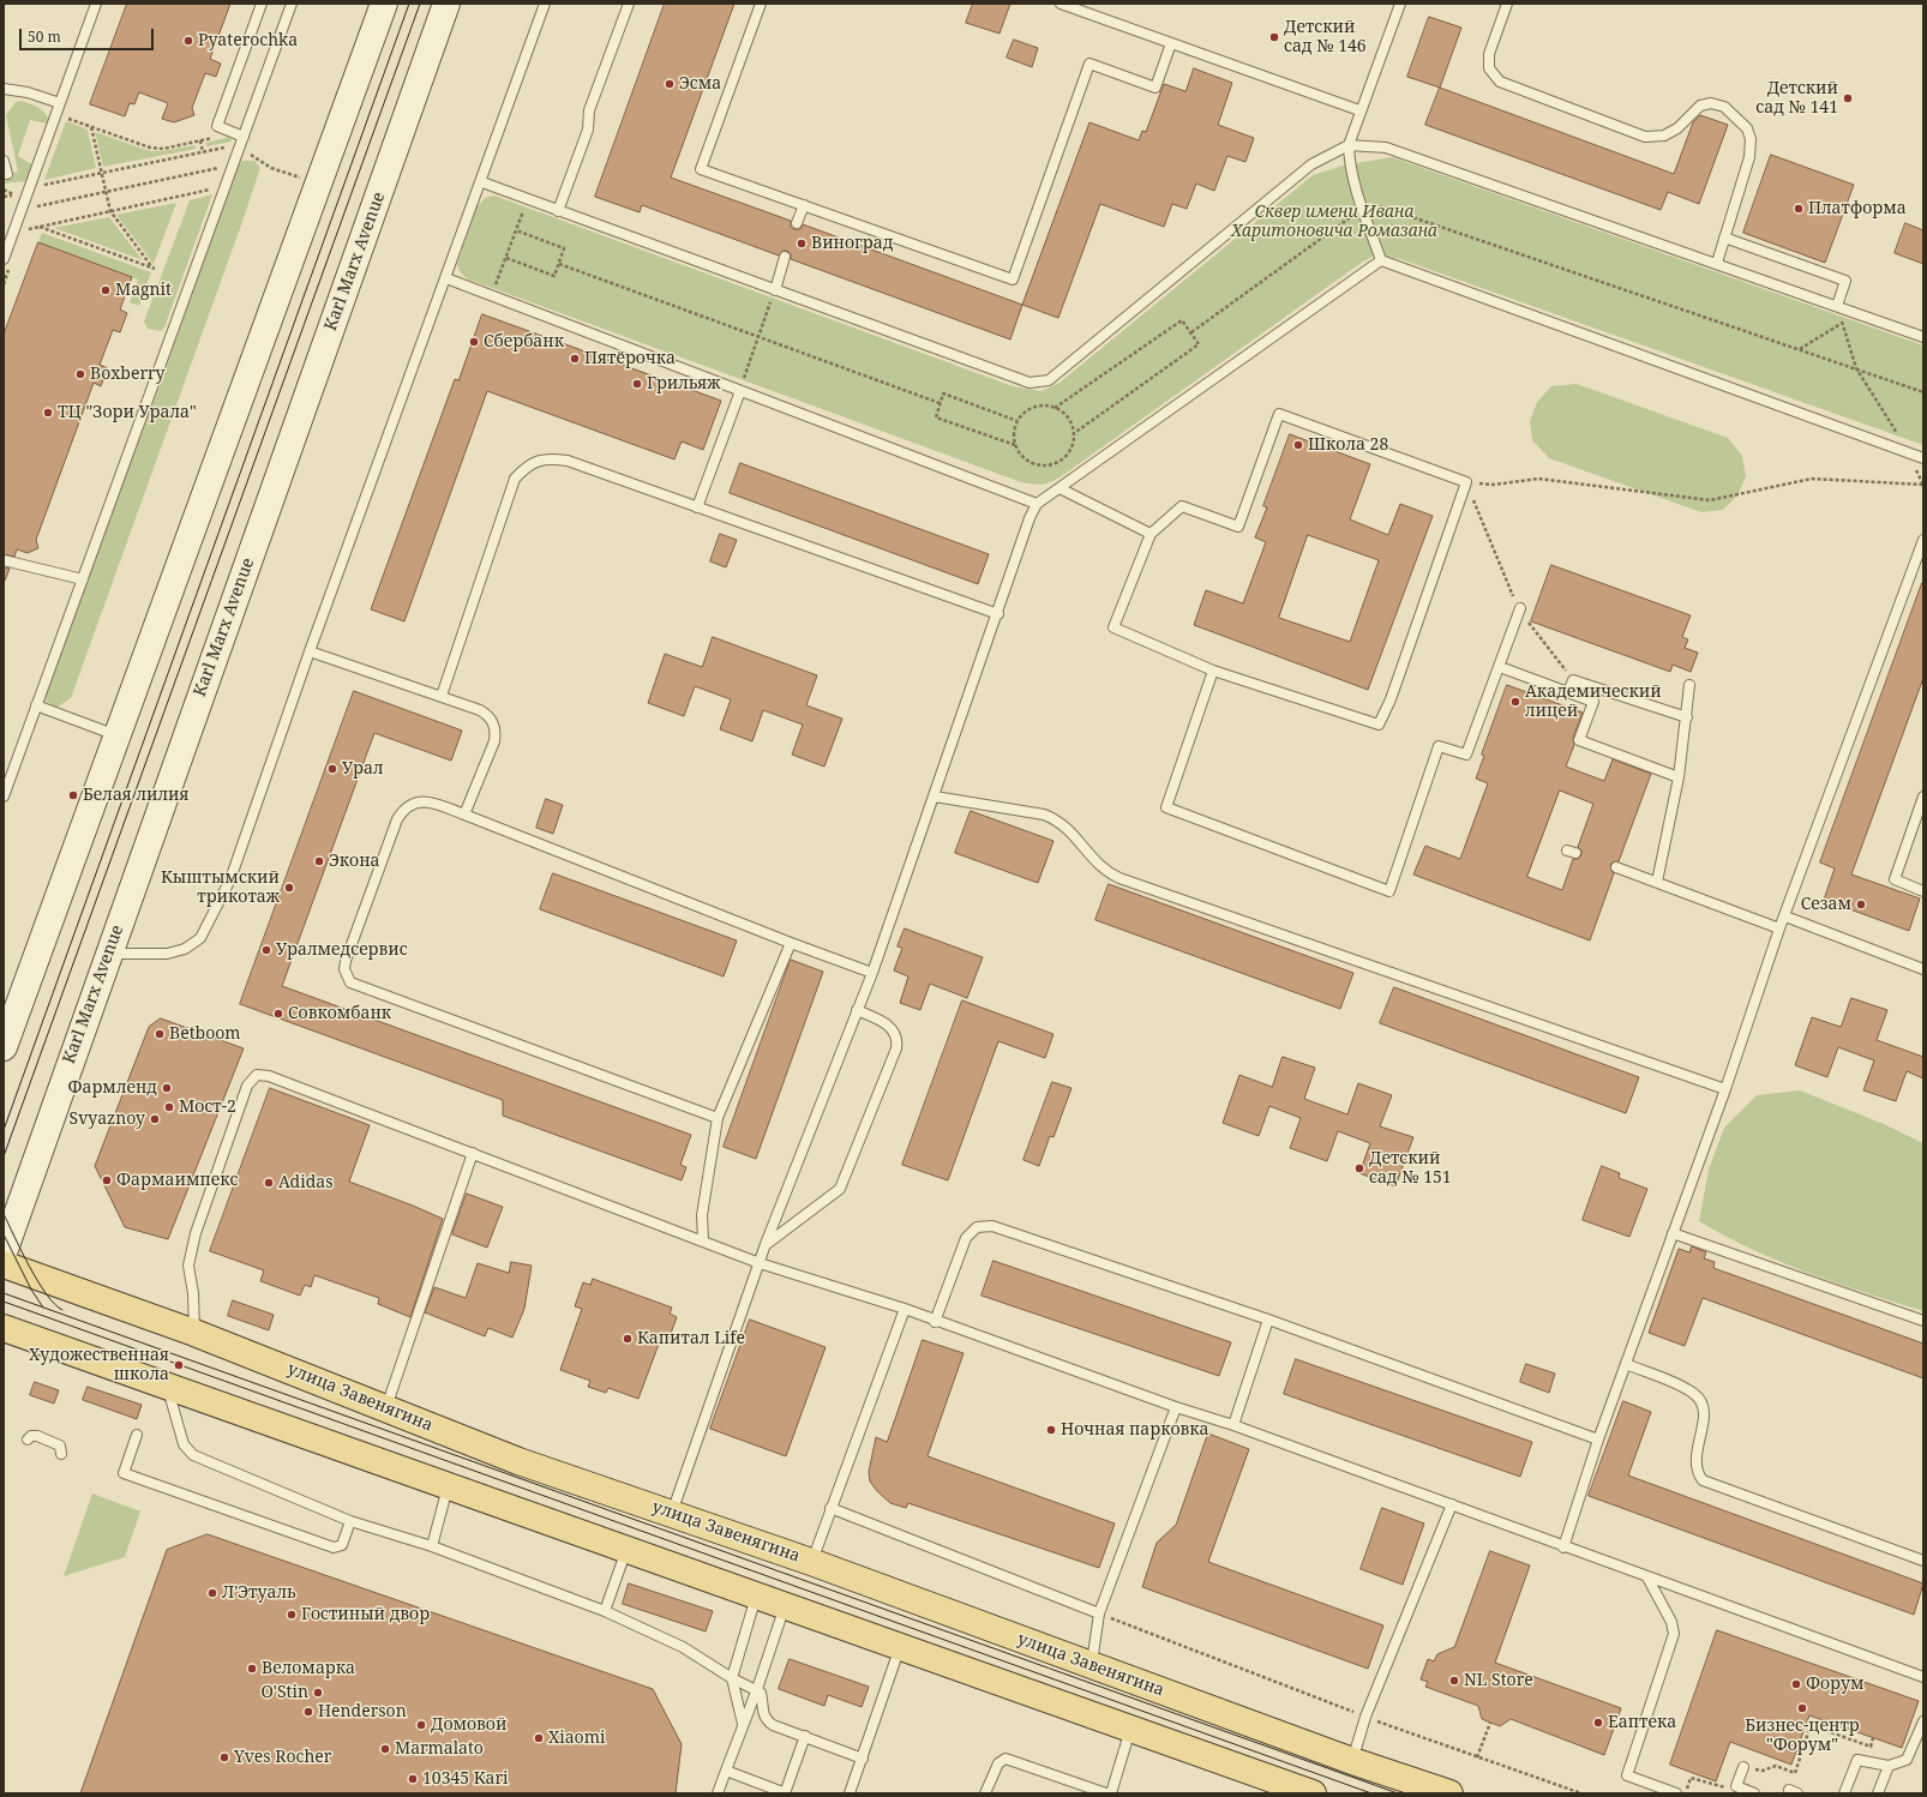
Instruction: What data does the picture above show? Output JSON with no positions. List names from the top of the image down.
{
  "streets": {
    "main road": ["Karl Marx Avenue", "улица Завенягина"]
  },
  "parks": ["Сквер имени Ивана Харитоновича Ромазана"],
  "places": [
    "Детский сад № 146",
    "Pyaterochka",
    "Эсма",
    "Детский сад № 141",
    "Платформа",
    "Виноград",
    "Magnit",
    "Сбербанк",
    "Пятёрочка",
    "Boxberry",
    "Грильяж",
    "ТЦ \"Зори Урала\"",
    "Школа 28",
    "Академический лицей",
    "Урал",
    "Белая лилия",
    "Экона",
    "Кыштымский трикотаж",
    "Сезам",
    "Уралмедсервис",
    "Совкомбанк",
    "Betboom",
    "Фармленд",
    "Мост-2",
    "Svyaznoy",
    "Детский сад № 151",
    "Фармаимпекс",
    "Adidas",
    "Капитал Life",
    "Художественная школа",
    "Ночная парковка",
    "Л'Этуаль",
    "Гостиный двор",
    "Веломарка",
    "NL Store",
    "Форум",
    "O'Stin",
    "Бизнес-центр \"Форум\"",
    "Henderson",
    "Еаптека",
    "Домовой",
    "Xiaomi",
    "Marmalato",
    "Yves Rocher",
    "10345 Kari"
  ],
  "scale_bar": "50 m"
}
